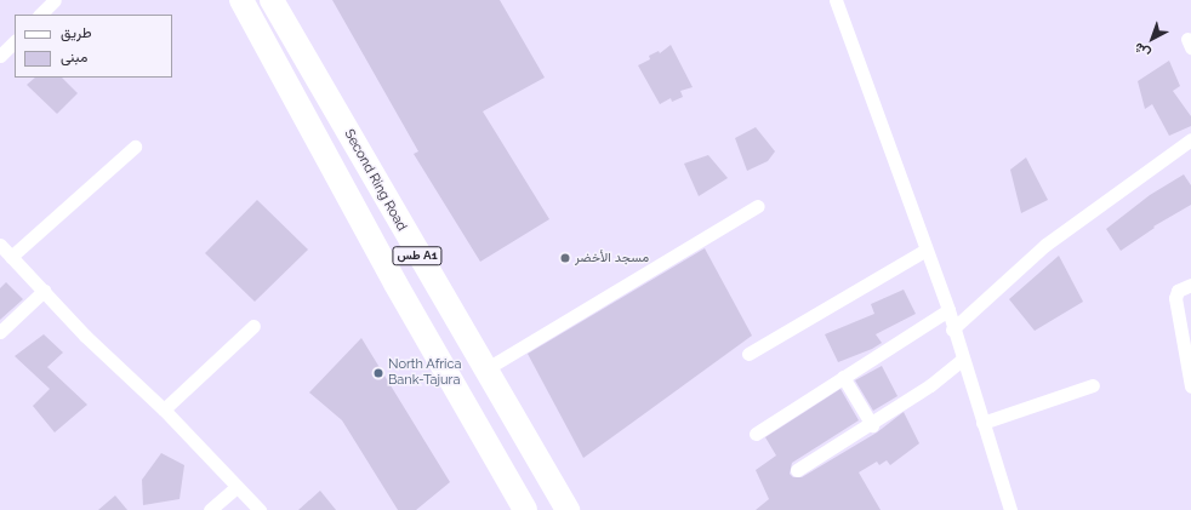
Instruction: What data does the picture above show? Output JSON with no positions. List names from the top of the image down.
{
  "streets": {
    "highway": ["Second Ring Road", "طس A1"]
  },
  "places": ["مسجد الأخضر", "North Africa Bank-Tajura"],
  "legend": ["طريق", "مبنى"],
  "north": "bottom left"
}
